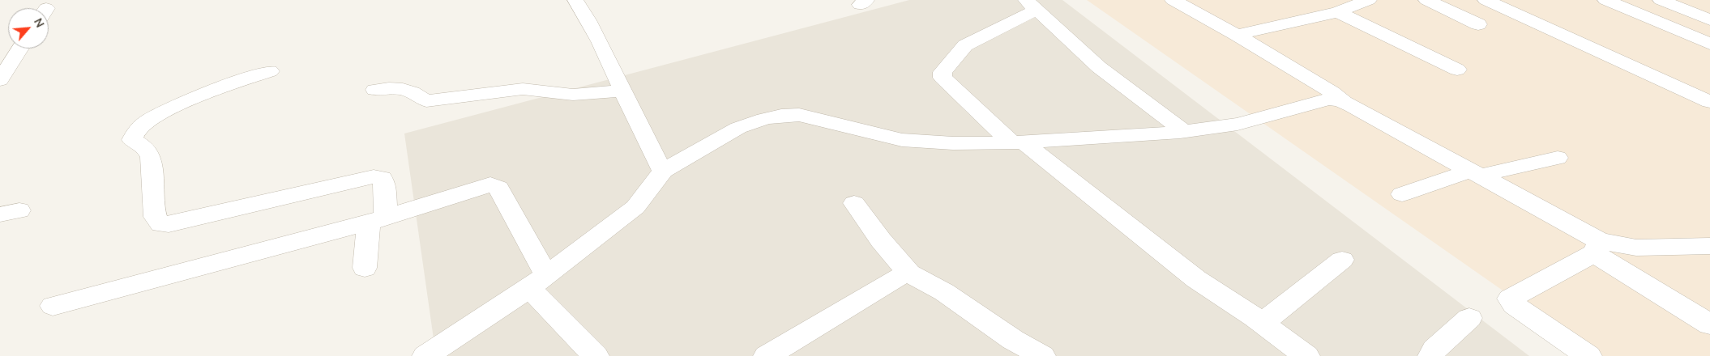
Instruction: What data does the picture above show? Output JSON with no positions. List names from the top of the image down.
{
  "north": "top right"
}
